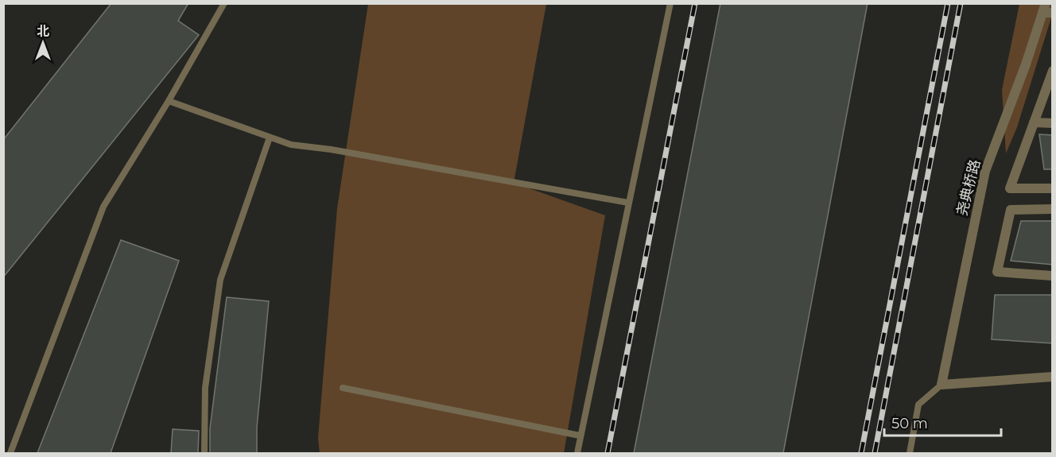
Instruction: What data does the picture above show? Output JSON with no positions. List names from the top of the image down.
{
  "streets": {
    "street": ["尧典桥路"]
  },
  "scale_bar": "50 m",
  "north": "top"
}
